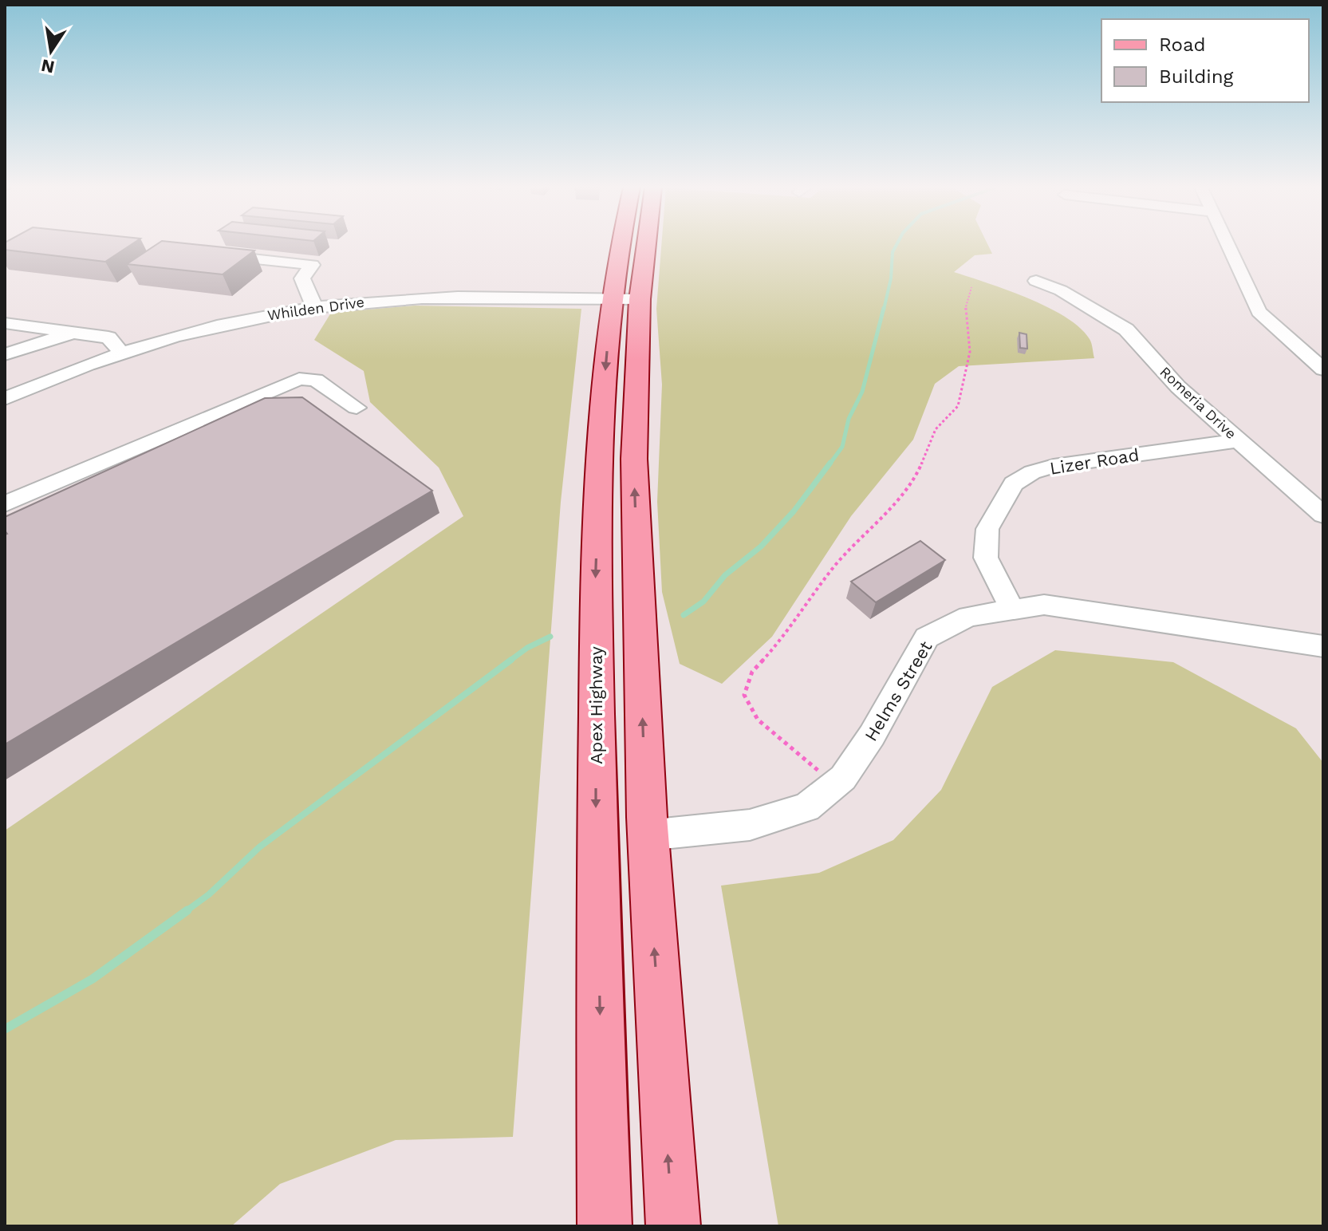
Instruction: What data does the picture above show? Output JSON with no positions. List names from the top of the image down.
{
  "streets": {
    "main road": ["Apex Highway"],
    "street": [
      "Whilden Drive",
      "Romeria Drive",
      "Lizer Road",
      "Helms Street"
    ]
  },
  "crossings": [
    ["Whilden Drive", "Apex Highway"],
    ["Romeria Drive", "Lizer Road"],
    ["Lizer Road", "Helms Street"],
    ["Helms Street", "Apex Highway"]
  ],
  "legend": ["Road", "Building"],
  "north": "bottom"
}
